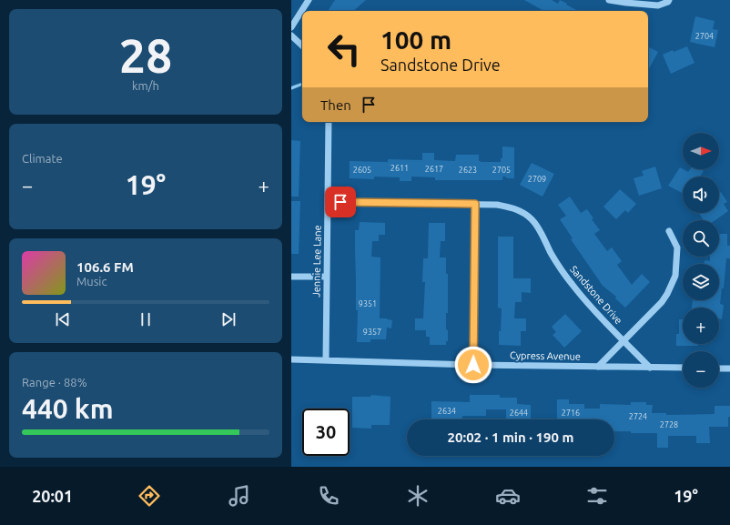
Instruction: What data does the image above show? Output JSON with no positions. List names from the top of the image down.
{
  "streets": {
    "street": ["Jennie Lee Lane", "Sandstone Drive", "Cypress Avenue"]
  },
  "crossings": [
    ["Jennie Lee Lane", "Sandstone Drive"],
    ["Jennie Lee Lane", "Cypress Avenue"],
    ["Sandstone Drive", "Cypress Avenue"]
  ],
  "house_numbers": [
    "2704",
    "2611",
    "2617",
    "2605",
    "2623",
    "2705",
    "2709",
    "9351",
    "9357",
    "2634",
    "2644",
    "2716",
    "2724",
    "2728"
  ],
  "north": "right",
  "page": {
    "tile": [
      ["28", "km/h"],
      "Climate",
      ["Range · 88%", "440 km"]
    ],
    "turn": ["100 m", "Sandstone Drive"],
    "then": "Then",
    "map_buttons": ["+", "−"],
    "heat": ["−", "19°", "+"],
    "song": ["106.6 FM", "Music"],
    "limit": "30",
    "trip": "20:02 · 1 min · 190 m",
    "tabs": ["20:01", "19°"]
  }
}
